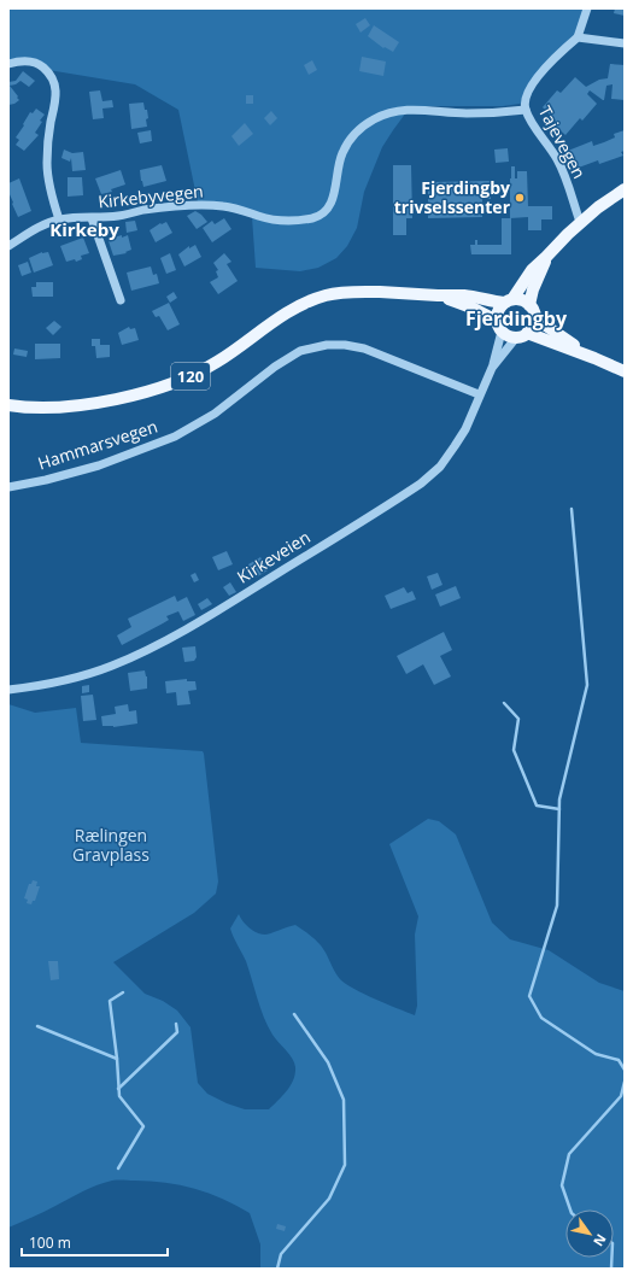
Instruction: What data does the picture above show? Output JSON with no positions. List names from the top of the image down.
{
  "streets": {
    "main road": ["120"],
    "street": [
      "Tajevegen",
      "Kirkebyvegen",
      "Hammarsvegen",
      "Kirkeveien"
    ]
  },
  "crossings": [
    ["Tajevegen", "Kirkebyvegen"],
    ["120", "Kirkeveien"],
    ["Hammarsvegen", "Kirkeveien"]
  ],
  "districts": ["Kirkeby", "Fjerdingby"],
  "parks": ["Rælingen Gravplass"],
  "places": ["Fjerdingby trivselssenter"],
  "scale_bar": "100 m",
  "north": "bottom right"
}
